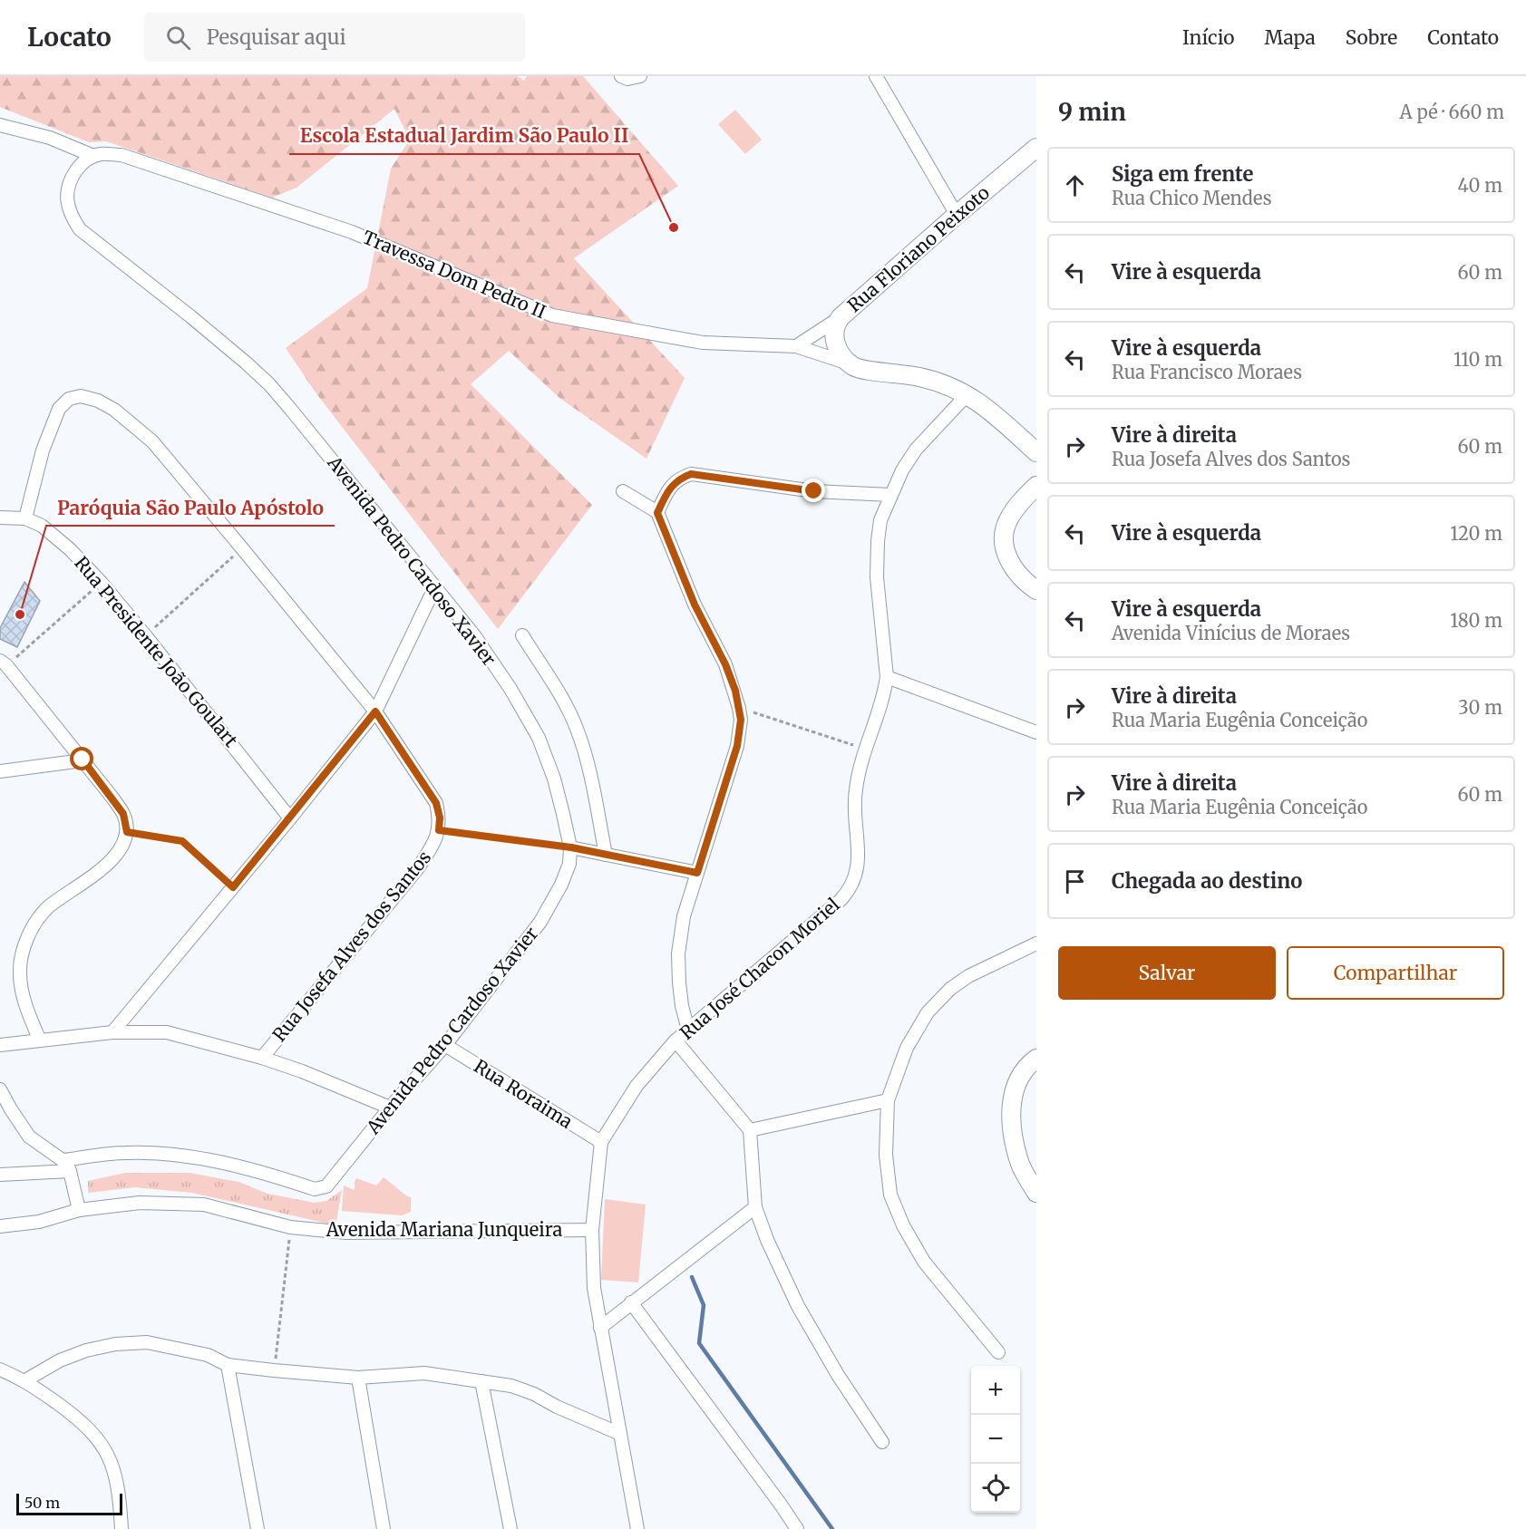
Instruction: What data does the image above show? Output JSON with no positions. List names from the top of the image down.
{
  "streets": {
    "street": [
      "Rua Floriano Peixoto",
      "Travessa Dom Pedro II",
      "Avenida Pedro Cardoso Xavier",
      "Rua Presidente João Goulart",
      "Rua Josefa Alves dos Santos",
      "Rua José Chacon Moriel",
      "Rua Roraima",
      "Avenida Mariana Junqueira"
    ]
  },
  "crossings": [
    ["Rua Floriano Peixoto", "Travessa Dom Pedro II"],
    ["Travessa Dom Pedro II", "Avenida Pedro Cardoso Xavier"],
    ["Travessa Dom Pedro II", "Rua José Chacon Moriel"],
    ["Avenida Pedro Cardoso Xavier", "Rua Roraima"],
    ["Rua Presidente João Goulart", "Rua Josefa Alves dos Santos"],
    ["Rua José Chacon Moriel", "Rua Roraima"],
    ["Rua José Chacon Moriel", "Avenida Mariana Junqueira"]
  ],
  "places": ["Escola Estadual Jardim São Paulo II", "Paróquia São Paulo Apóstolo"],
  "scale_bar": "50 m",
  "page": {
    "header": "Locato",
    "search": "Pesquisar aqui",
    "nav": [
      "Início",
      "Mapa",
      "Sobre",
      "Contato"
    ],
    "heading": ["9 min", "A pé · 660 m"],
    "list": [
      ["Siga em frente", "Rua Chico Mendes", "40 m"],
      ["Vire à esquerda", "60 m"],
      ["Vire à esquerda", "Rua Francisco Moraes", "110 m"],
      ["Vire à direita", "Rua Josefa Alves dos Santos", "60 m"],
      ["Vire à esquerda", "120 m"],
      ["Vire à esquerda", "Avenida Vinícius de Moraes", "180 m"],
      ["Vire à direita", "Rua Maria Eugênia Conceição", "30 m"],
      ["Vire à direita", "Rua Maria Eugênia Conceição", "60 m"],
      "Chegada ao destino"
    ],
    "buttons": ["Salvar", "Compartilhar"],
    "map_buttons": ["+", "−"],
    "scale": "50 m"
  }
}
